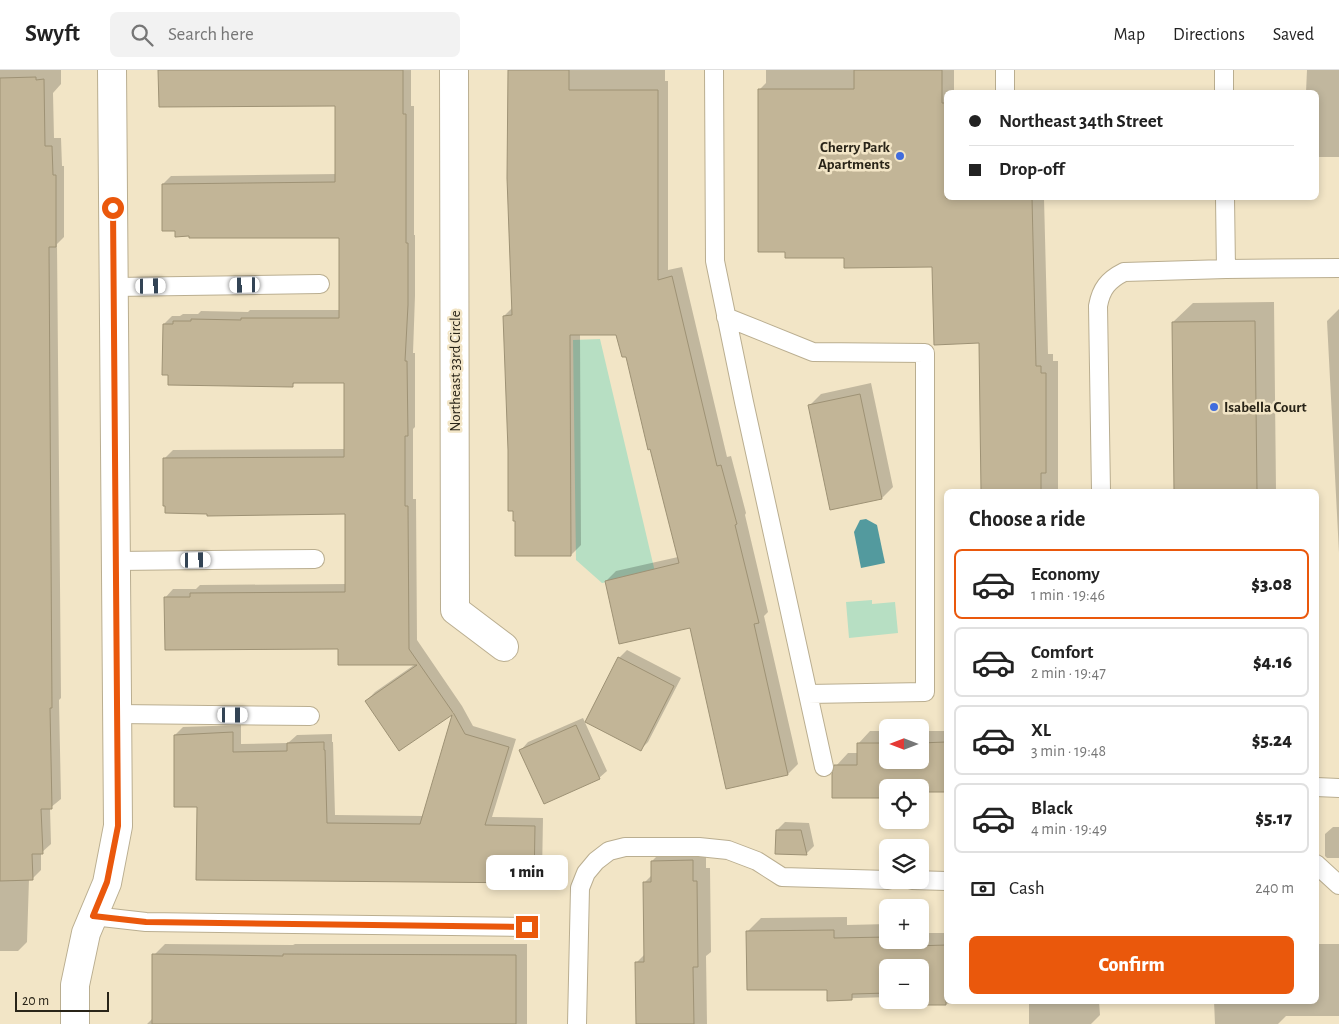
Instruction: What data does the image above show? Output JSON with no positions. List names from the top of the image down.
{
  "streets": {
    "street": ["Northeast 33rd Circle"]
  },
  "places": ["Cherry Park Apartments", "Isabella Court"],
  "scale_bar": "20 m",
  "north": "left",
  "page": {
    "header": "Swyft",
    "search": "Search here",
    "nav": ["Map", "Directions", "Saved"],
    "banner": ["Northeast 34th Street", "Drop-off"],
    "heading": "Choose a ride",
    "list": [
      {
        "name": "Economy",
        "note": "1 min · 19:46",
        "value": "$3.08"
      },
      {
        "name": "Comfort",
        "note": "2 min · 19:47",
        "value": "$4.16"
      },
      {
        "name": "XL",
        "note": "3 min · 19:48",
        "value": "$5.24"
      },
      {
        "name": "Black",
        "note": "4 min · 19:49",
        "value": "$5.17"
      }
    ],
    "map_buttons": ["+", "−"],
    "bubble": "1 min",
    "pay": ["Cash", "240 m"],
    "buttons": "Confirm",
    "scale": "20 m"
  }
}
